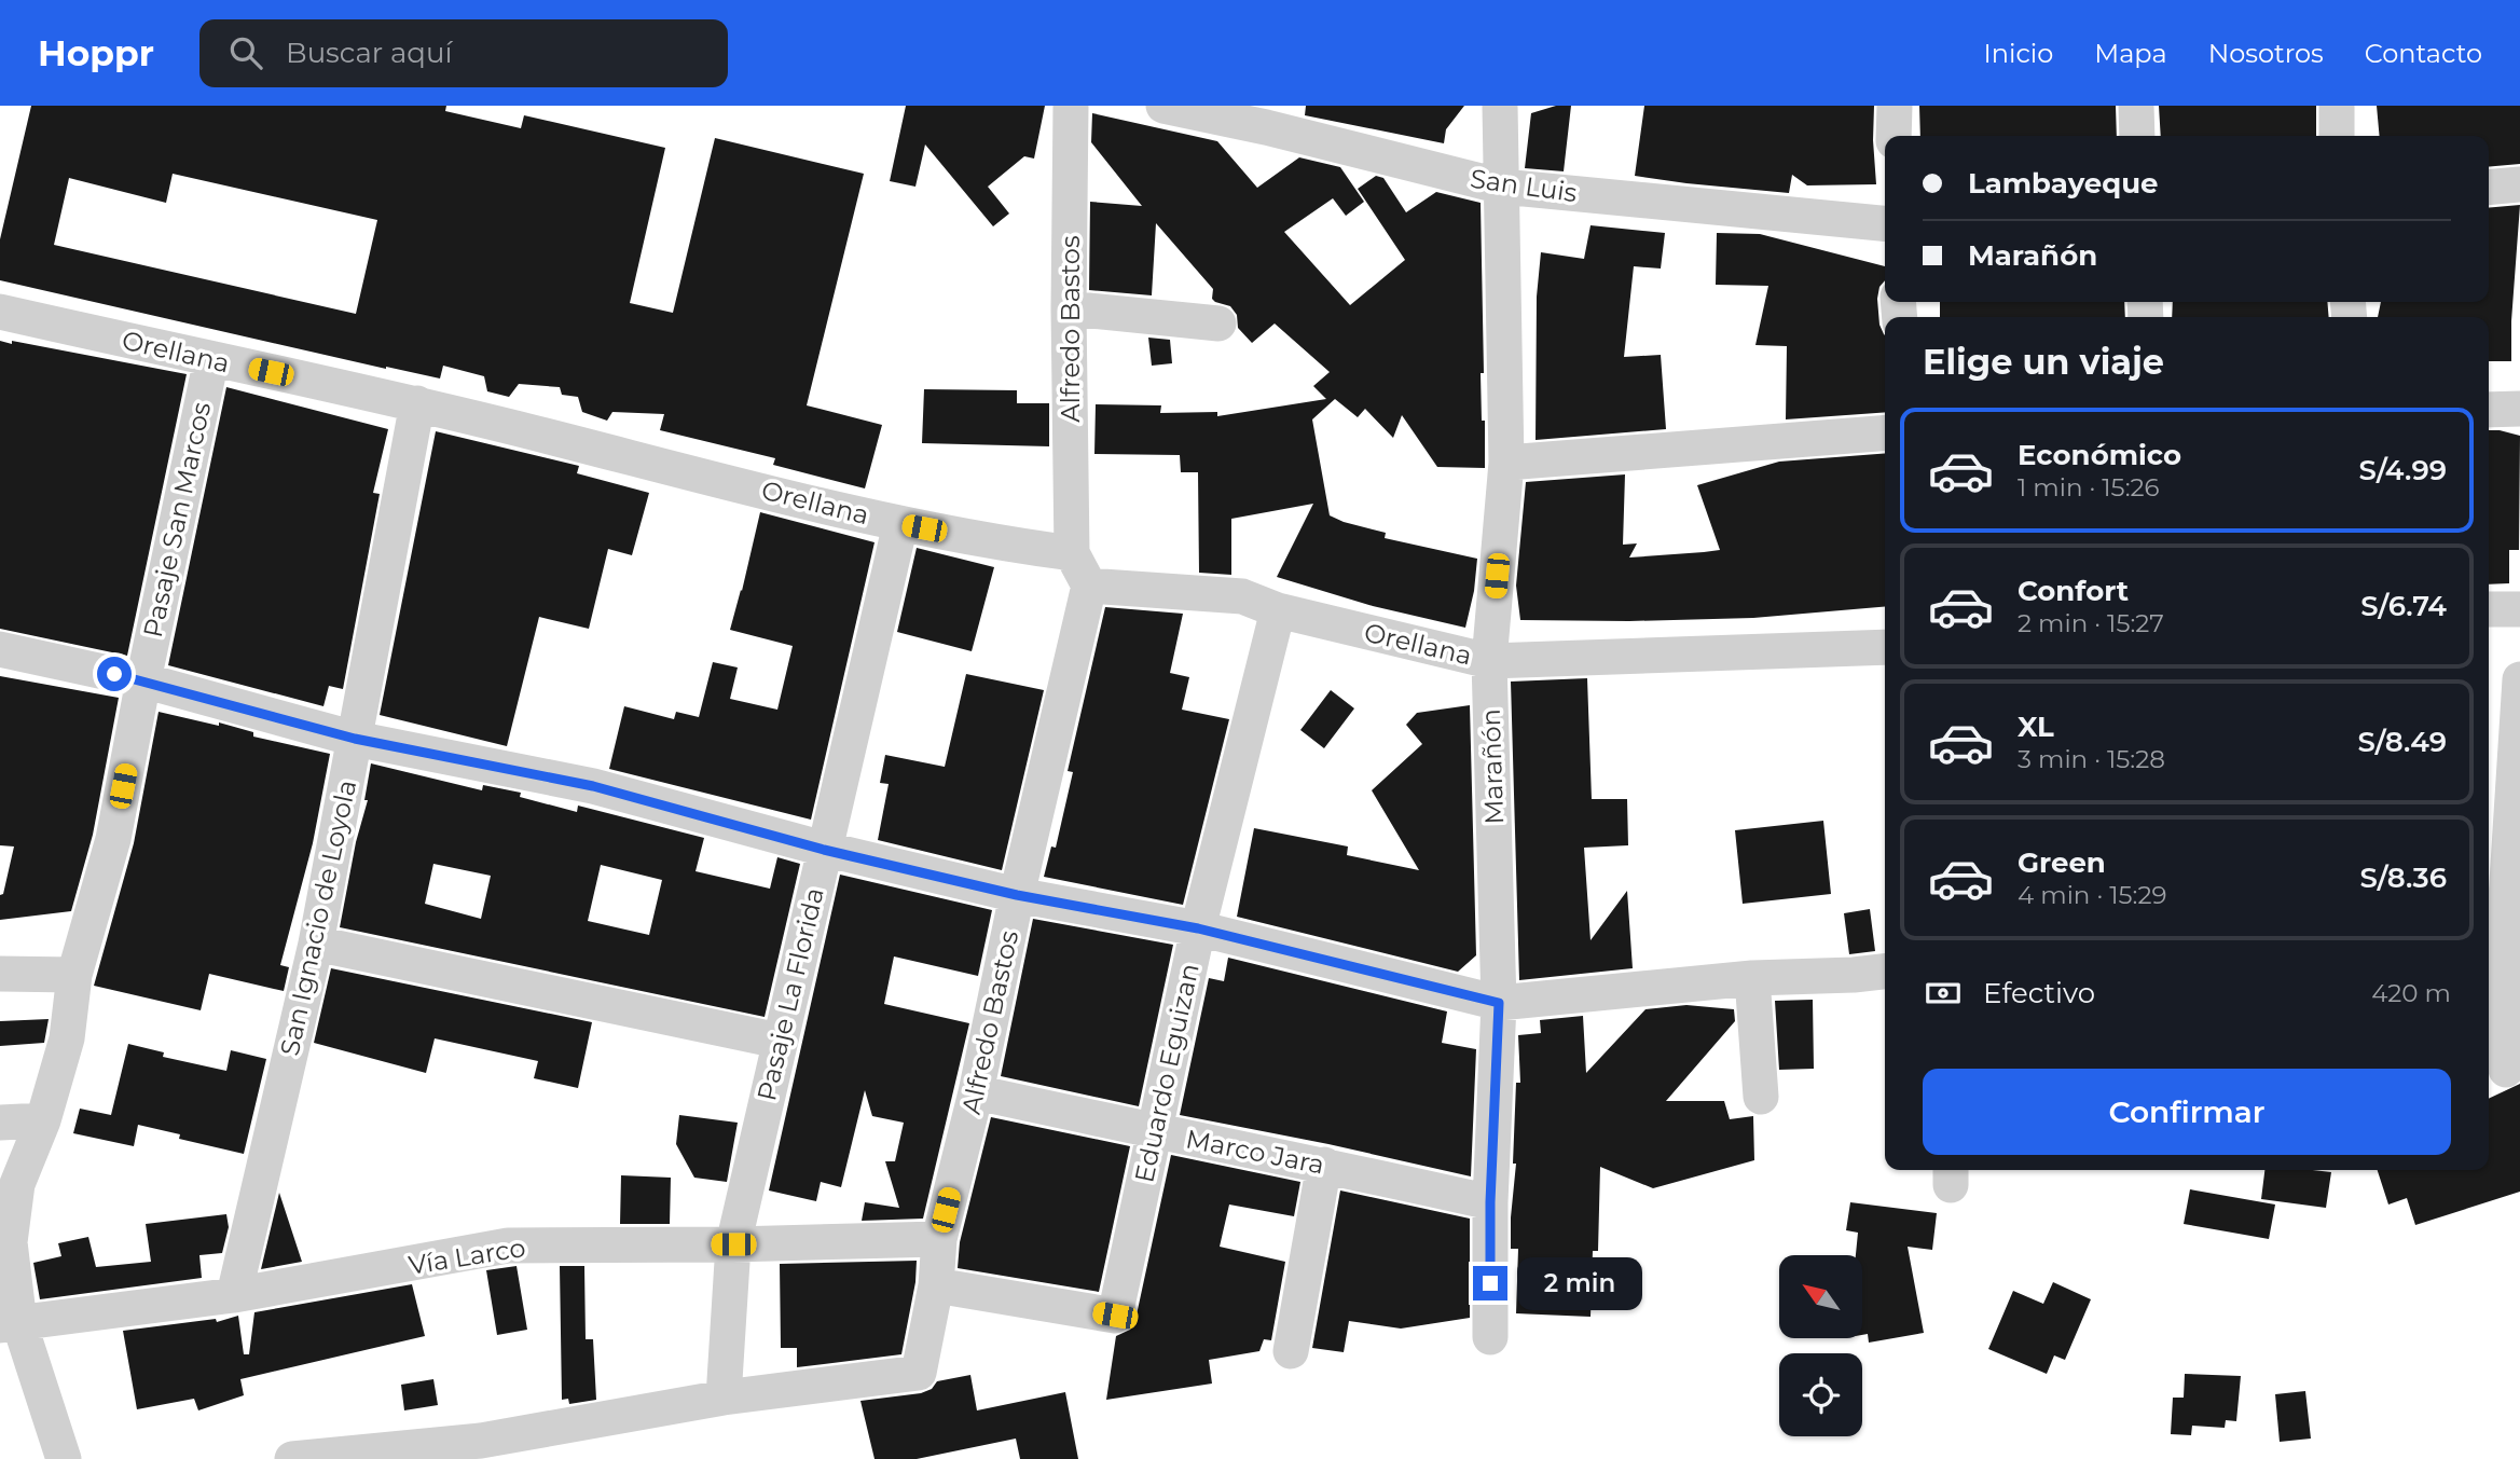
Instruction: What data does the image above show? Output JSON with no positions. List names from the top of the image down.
{
  "streets": {
    "street": [
      "San Luis",
      "Alfredo Bastos",
      "Orellana",
      "Pasaje San Marcos",
      "Marañón",
      "San Ignacio de Loyola",
      "Pasaje La Florida",
      "Eduardo Eguizan",
      "Marco Jara",
      "Vía Larco"
    ]
  },
  "crossings": [
    ["San Luis", "Marañón"],
    ["Alfredo Bastos", "Orellana"],
    ["Alfredo Bastos", "Pasaje La Florida"],
    ["Alfredo Bastos", "Eduardo Eguizan"],
    ["Alfredo Bastos", "Marco Jara"],
    ["Alfredo Bastos", "Vía Larco"],
    ["Orellana", "Pasaje San Marcos"],
    ["Orellana", "Marañón"],
    ["Orellana", "San Ignacio de Loyola"],
    ["Orellana", "Pasaje La Florida"],
    ["Orellana", "Eduardo Eguizan"],
    ["Pasaje San Marcos", "Vía Larco"],
    ["Marañón", "Marco Jara"],
    ["San Ignacio de Loyola", "Vía Larco"],
    ["Pasaje La Florida", "Vía Larco"],
    ["Eduardo Eguizan", "Marco Jara"]
  ],
  "north": "top left",
  "page": {
    "header": "Hoppr",
    "search": "Buscar aquí",
    "nav": [
      "Inicio",
      "Mapa",
      "Nosotros",
      "Contacto"
    ],
    "banner": ["Lambayeque", "Marañón"],
    "heading": "Elige un viaje",
    "list": [
      {
        "name": "Económico",
        "note": "1 min · 15:26",
        "value": "S/4.99"
      },
      {
        "name": "Confort",
        "note": "2 min · 15:27",
        "value": "S/6.74"
      },
      {
        "name": "XL",
        "note": "3 min · 15:28",
        "value": "S/8.49"
      },
      {
        "name": "Green",
        "note": "4 min · 15:29",
        "value": "S/8.36"
      }
    ],
    "pay": ["Efectivo", "420 m"],
    "buttons": "Confirmar",
    "bubble": "2 min"
  }
}
